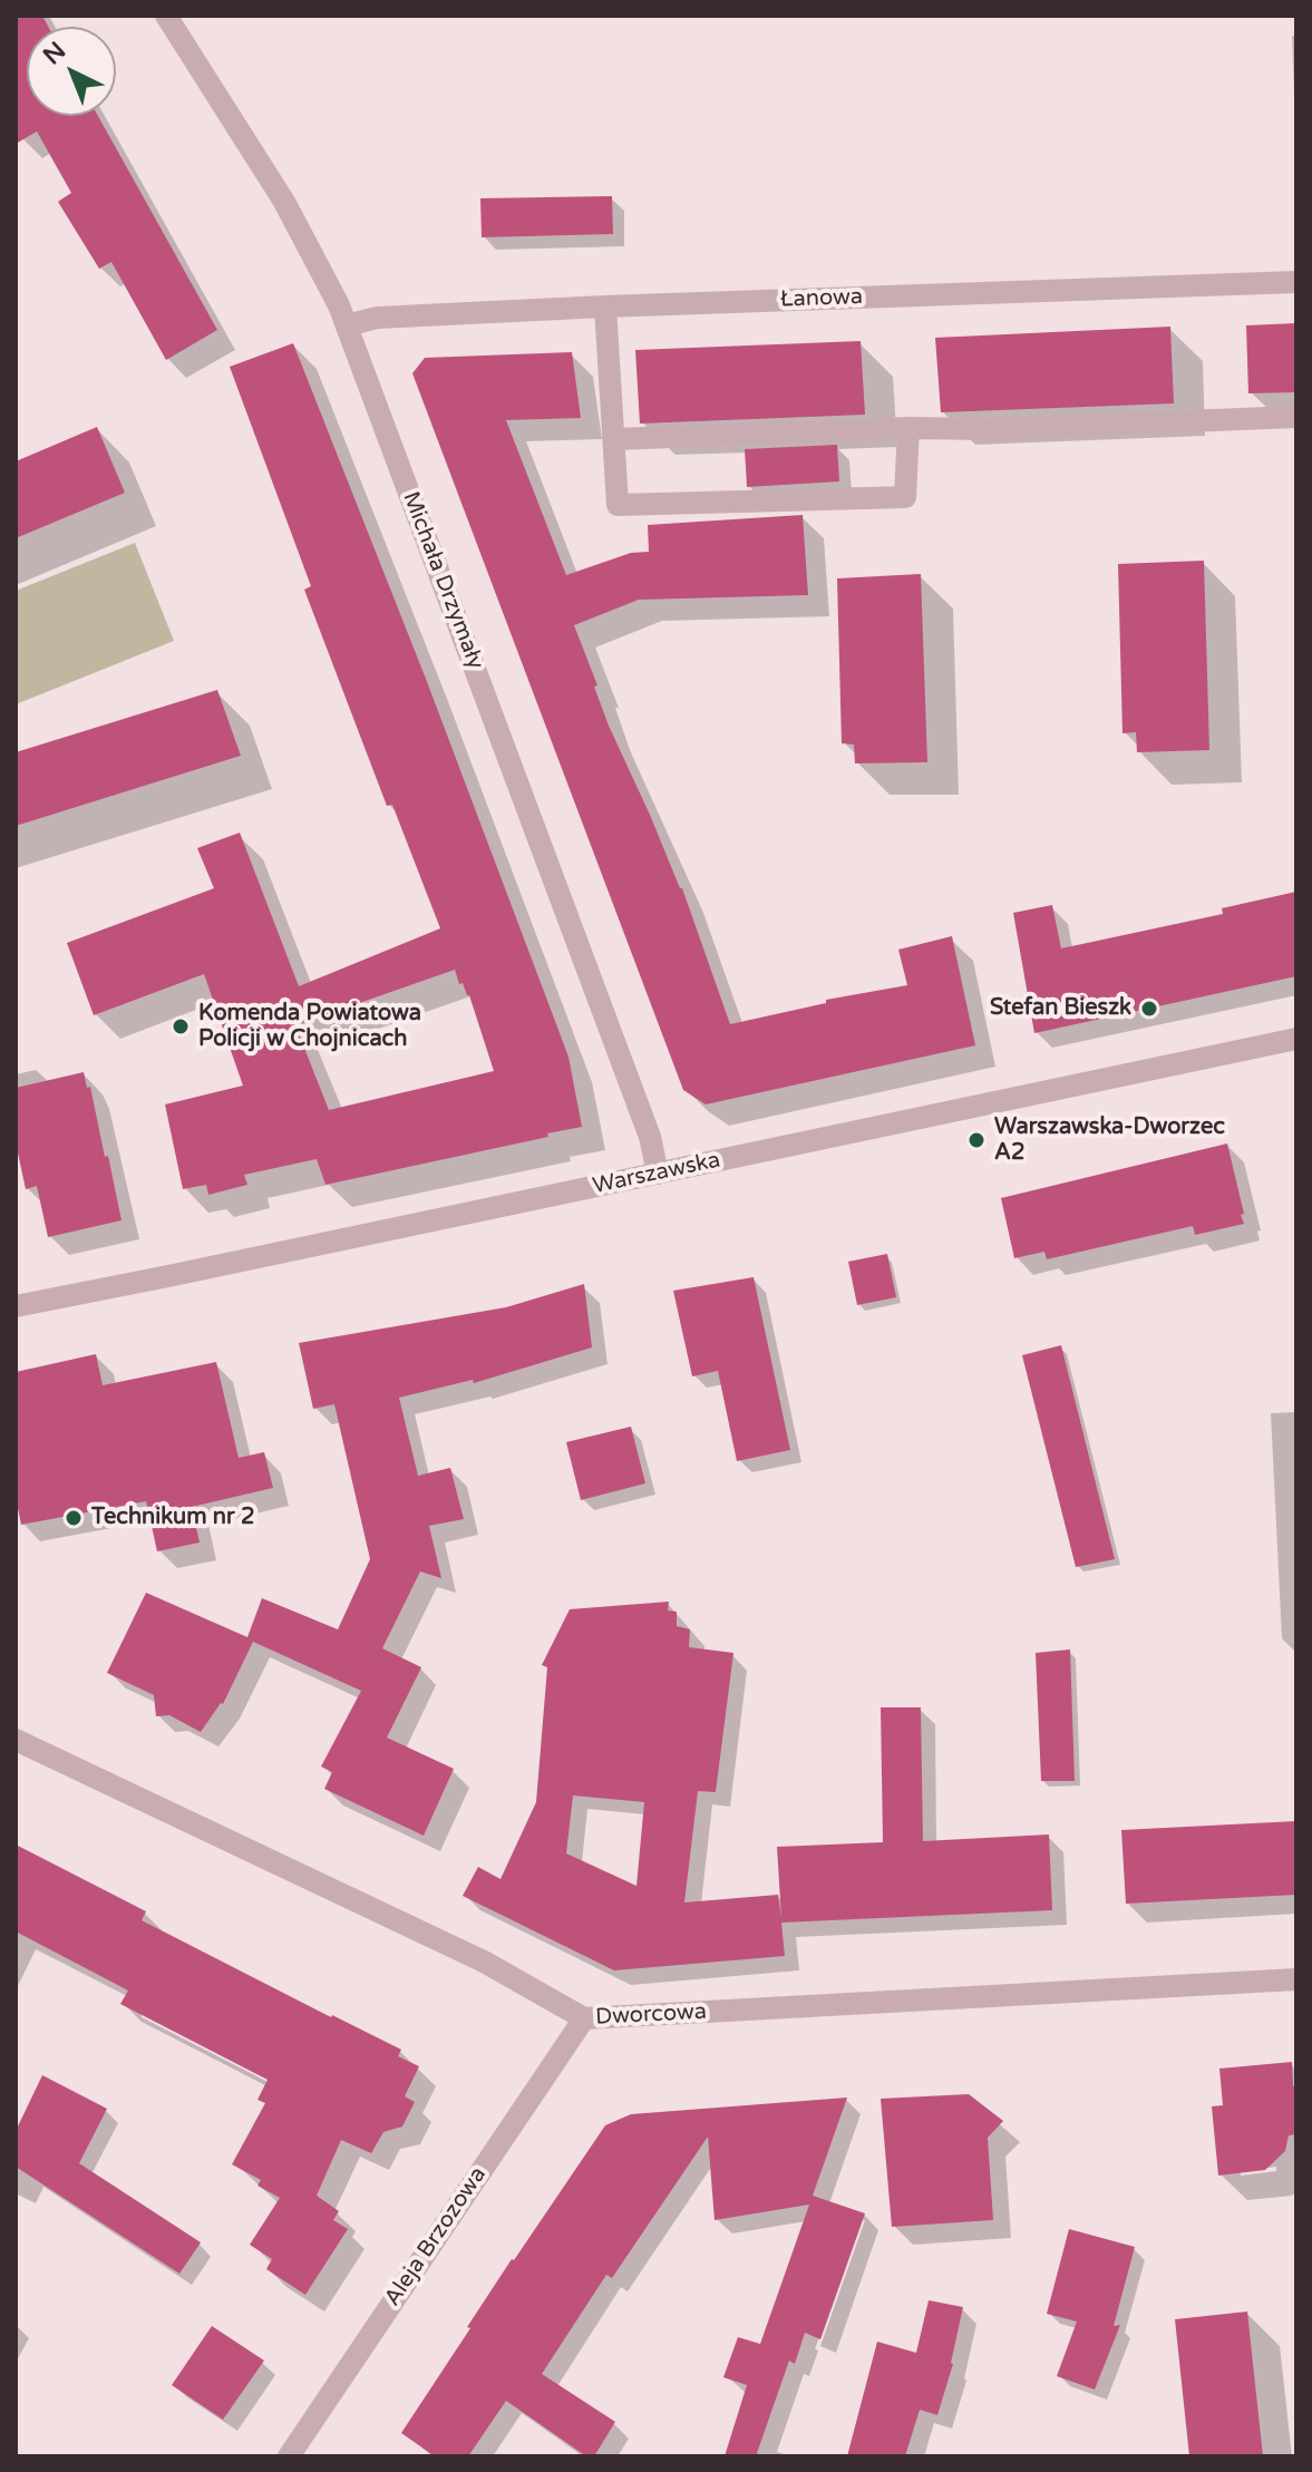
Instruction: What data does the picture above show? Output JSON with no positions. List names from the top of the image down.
{
  "streets": {
    "street": [
      "Łanowa",
      "Michała Drzymały",
      "Warszawska",
      "Dworcowa",
      "Aleja Brzozowa"
    ]
  },
  "crossings": [
    ["Łanowa", "Michała Drzymały"],
    ["Michała Drzymały", "Warszawska"],
    ["Dworcowa", "Aleja Brzozowa"]
  ],
  "places": [
    "Stefan Bieszk",
    "Komenda Powiatowa Policji w Chojnicach",
    "Warszawska-Dworzec A2",
    "Technikum nr 2"
  ],
  "north": "top left"
}
